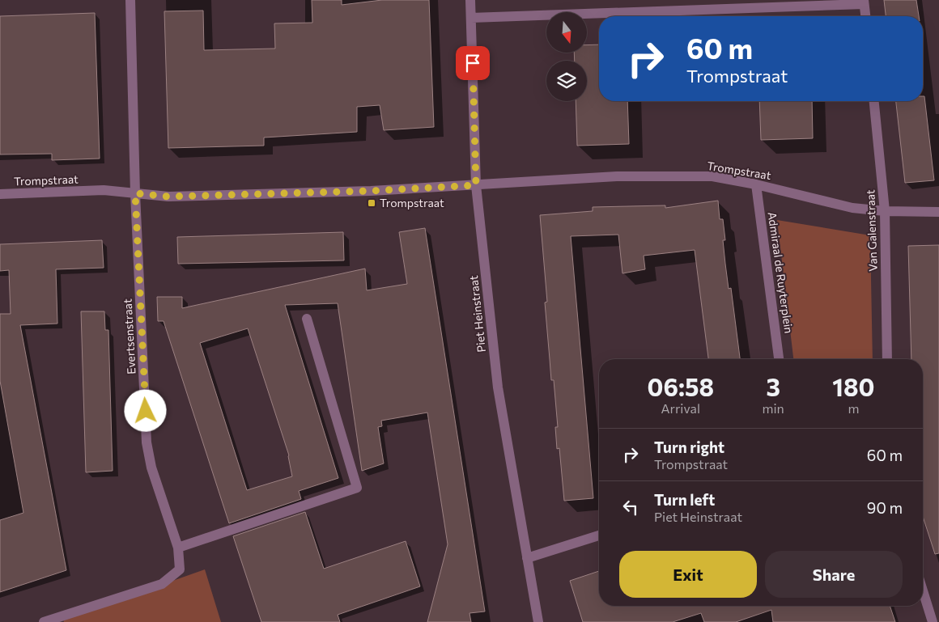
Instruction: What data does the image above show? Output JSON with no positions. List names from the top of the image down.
{
  "streets": {
    "street": [
      "Trompstraat",
      "Van Galenstraat",
      "Admiraal de Ruyterplein",
      "Piet Heinstraat",
      "Evertsenstraat"
    ]
  },
  "crossings": [
    ["Trompstraat", "Van Galenstraat"],
    ["Trompstraat", "Admiraal de Ruyterplein"],
    ["Trompstraat", "Piet Heinstraat"],
    ["Trompstraat", "Evertsenstraat"]
  ],
  "places": {
    "transit": ["Trompstraat"]
  },
  "north": "bottom",
  "page": {
    "turn": ["60 m", "Trompstraat"],
    "eta": [
      "06:58",
      "Arrival",
      "3",
      "min",
      "180",
      "m"
    ],
    "list": [
      {
        "name": "Turn right",
        "note": "Trompstraat",
        "value": "60 m"
      },
      {
        "name": "Turn left",
        "note": "Piet Heinstraat",
        "value": "90 m"
      }
    ],
    "buttons": ["Exit", "Share"]
  }
}
